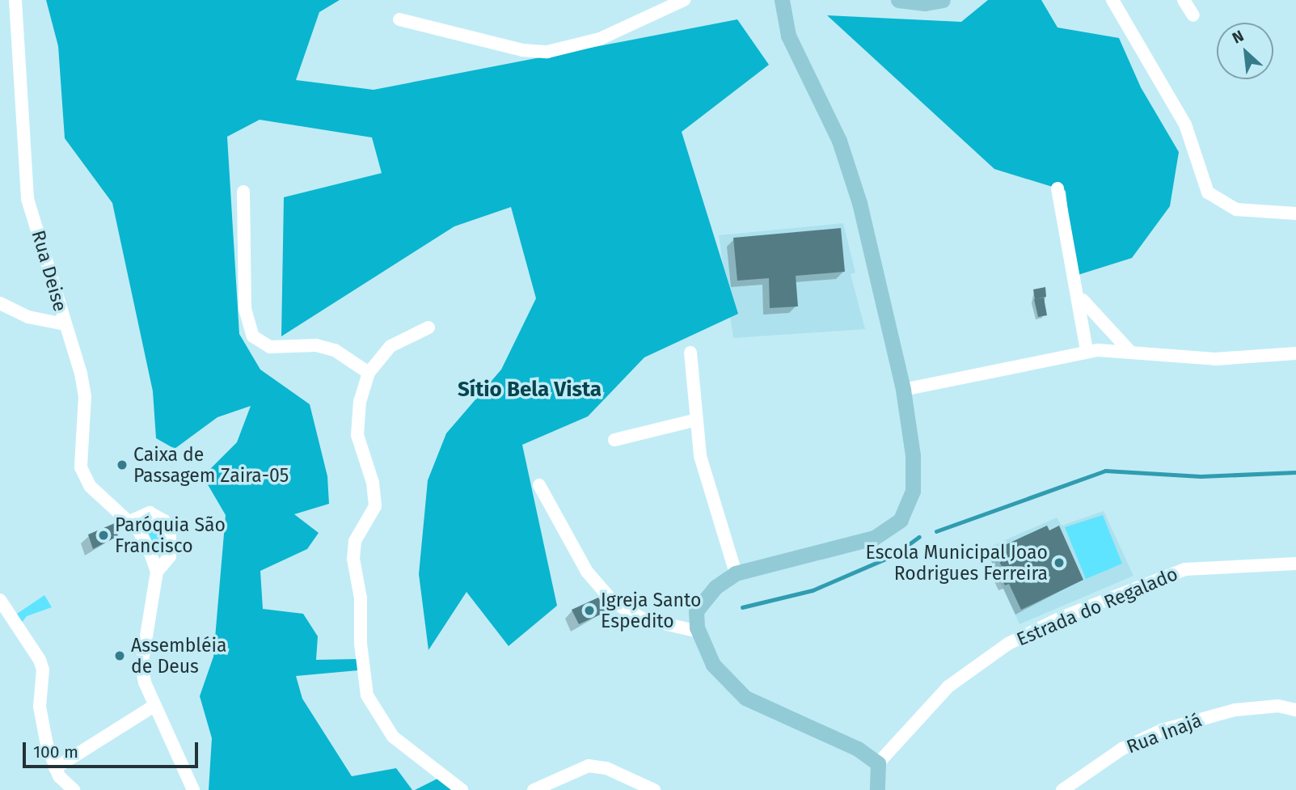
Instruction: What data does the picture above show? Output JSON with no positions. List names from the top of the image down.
{
  "streets": {
    "street": ["Rua Deise", "Estrada do Regalado", "Rua Inajá"]
  },
  "districts": ["Sítio Bela Vista"],
  "places": [
    "Caixa de Passagem Zaira-05",
    "Paróquia São Francisco",
    "Escola Municipal Joao Rodrigues Ferreira",
    "Igreja Santo Espedito",
    "Assembléia de Deus"
  ],
  "scale_bar": "100 m",
  "north": "top left"
}
